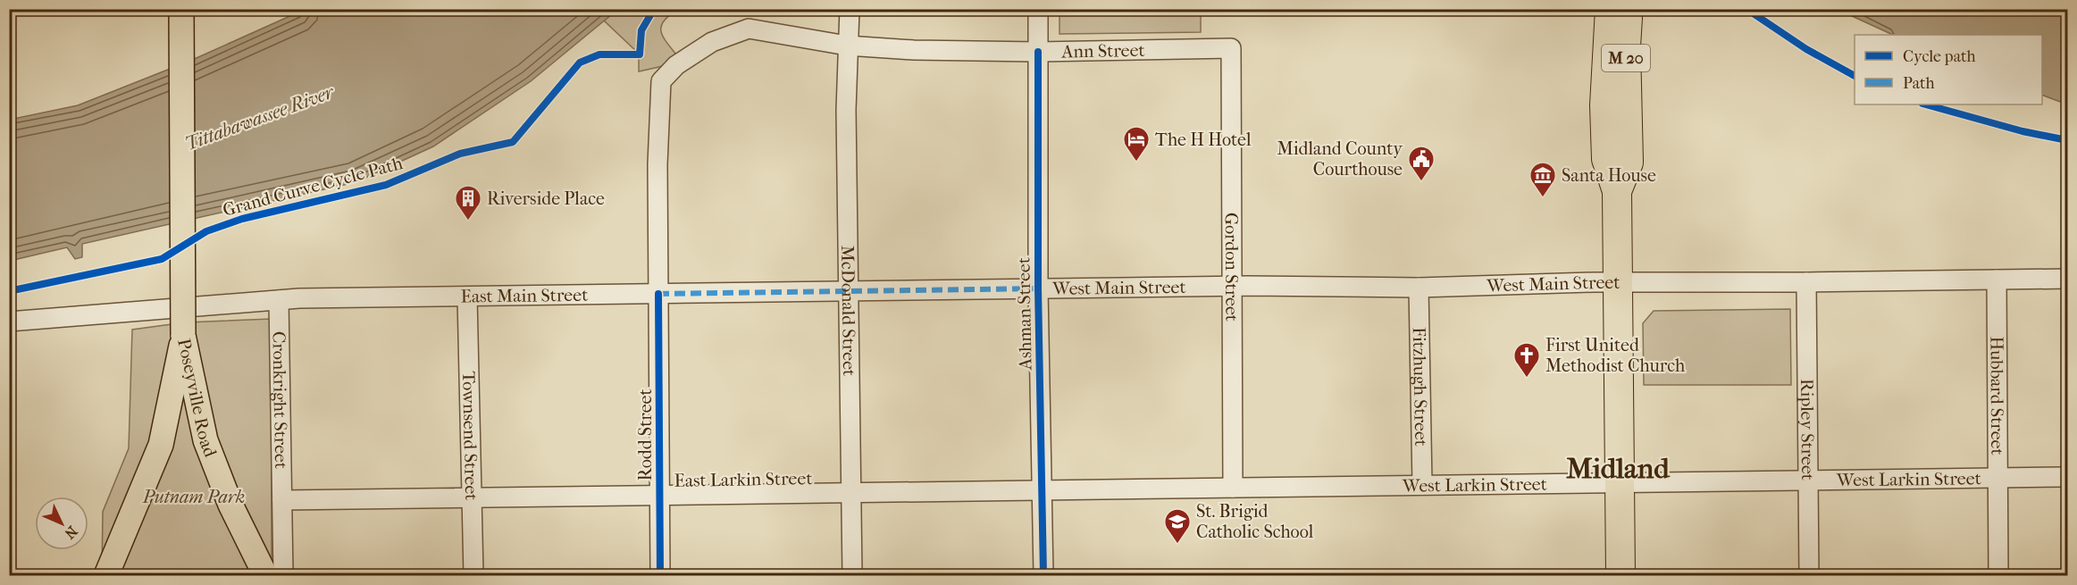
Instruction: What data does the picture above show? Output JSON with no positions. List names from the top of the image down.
{
  "streets": {
    "highway": ["M 20"],
    "main road": ["Poseyville Road"],
    "street": [
      "Ann Street",
      "Gordon Street",
      "West Main Street",
      "East Main Street",
      "McDonald Street",
      "Ashman Street",
      "Fitzhugh Street",
      "Hubbard Street",
      "Cronkright Street",
      "Ripley Street",
      "Rodd Street",
      "Townsend Street",
      "West Larkin Street",
      "East Larkin Street"
    ],
    "cycle path": ["Grand Curve Cycle Path"]
  },
  "crossings": [
    ["Ann Street", "Gordon Street"],
    ["Ann Street", "McDonald Street"],
    ["Ann Street", "Ashman Street"],
    ["Ann Street", "Rodd Street"],
    ["M 20", "West Main Street"],
    ["M 20", "West Larkin Street"],
    ["Gordon Street", "West Main Street"],
    ["Gordon Street", "West Larkin Street"],
    ["West Main Street", "East Main Street"],
    ["West Main Street", "Ashman Street"],
    ["West Main Street", "Fitzhugh Street"],
    ["West Main Street", "Hubbard Street"],
    ["West Main Street", "Ripley Street"],
    ["East Main Street", "McDonald Street"],
    ["East Main Street", "Ashman Street"],
    ["East Main Street", "Cronkright Street"],
    ["East Main Street", "Rodd Street"],
    ["East Main Street", "Townsend Street"],
    ["McDonald Street", "East Larkin Street"],
    ["Ashman Street", "West Larkin Street"],
    ["Ashman Street", "East Larkin Street"],
    ["Fitzhugh Street", "West Larkin Street"],
    ["Hubbard Street", "West Larkin Street"],
    ["Cronkright Street", "East Larkin Street"],
    ["Ripley Street", "West Larkin Street"],
    ["Rodd Street", "East Larkin Street"],
    ["Townsend Street", "East Larkin Street"],
    ["West Larkin Street", "East Larkin Street"]
  ],
  "districts": ["Midland"],
  "water": ["Tittabawassee River"],
  "parks": ["Putnam Park"],
  "places": {
    "hotel": ["The H Hotel"],
    "public building": ["Midland County Courthouse"],
    "museum": ["Santa House"],
    "building": ["Riverside Place"],
    "church": ["First United Methodist Church"],
    "school or university": ["St. Brigid Catholic School"]
  },
  "legend": ["Cycle path", "Path"],
  "north": "bottom right"
}
